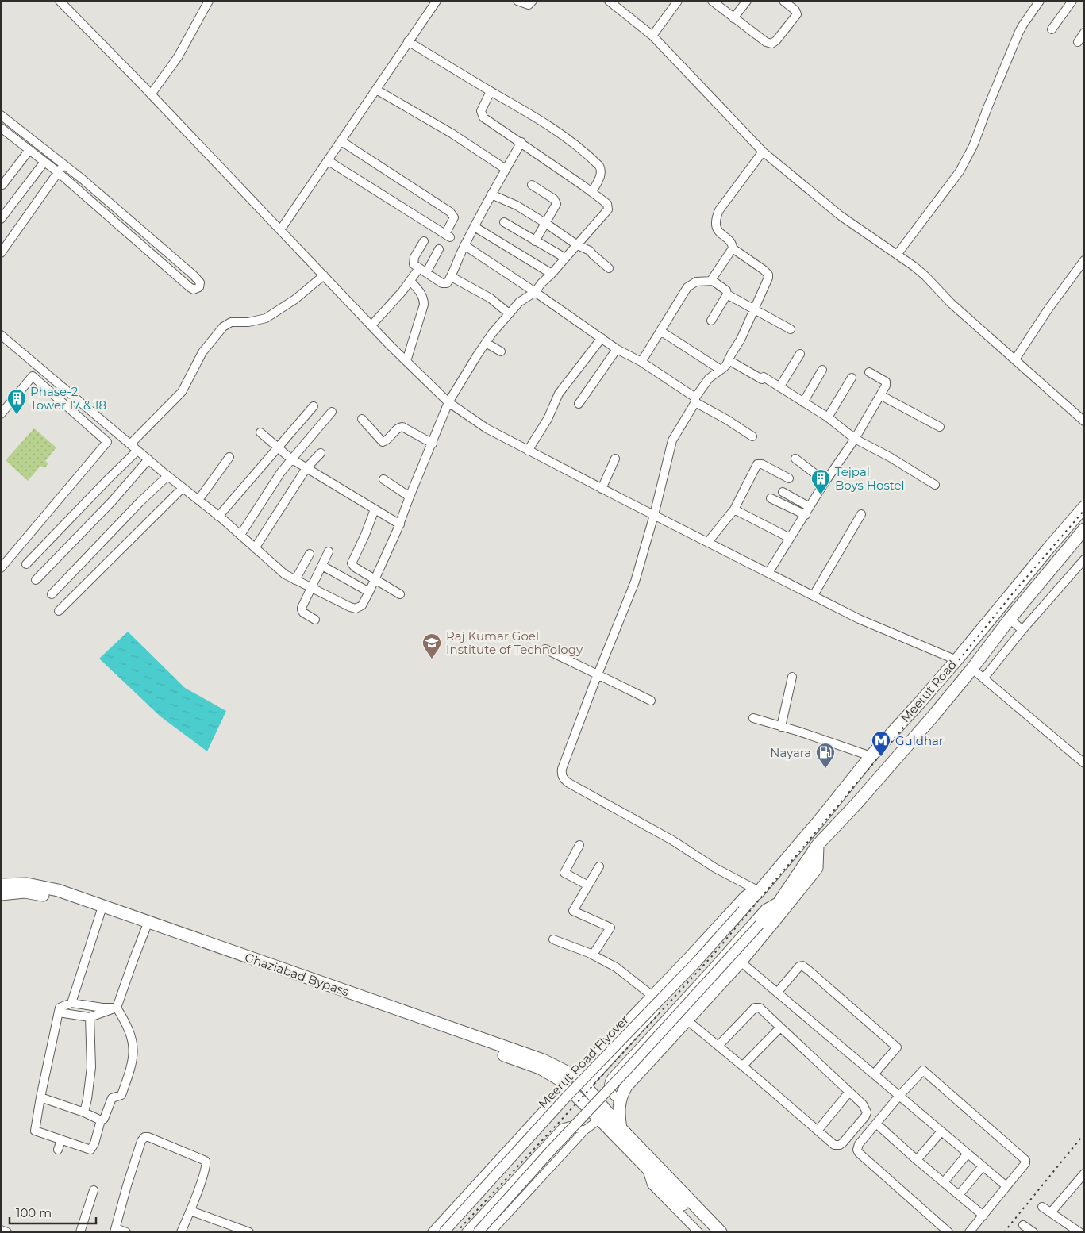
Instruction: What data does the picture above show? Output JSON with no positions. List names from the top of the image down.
{
  "streets": {
    "highway": ["Meerut Road", "Ghaziabad Bypass"],
    "main road": ["Meerut Road Flyover"]
  },
  "crossings": [
    ["Meerut Road", "Meerut Road Flyover"]
  ],
  "places": {
    "building": ["Phase-2 Tower 17 & 18", "Tejpal Boys Hostel"],
    "school or university": ["Raj Kumar Goel Institute of Technology"],
    "metro station": ["Guldhar"],
    "fuel station": ["Nayara"]
  },
  "scale_bar": "100 m"
}
